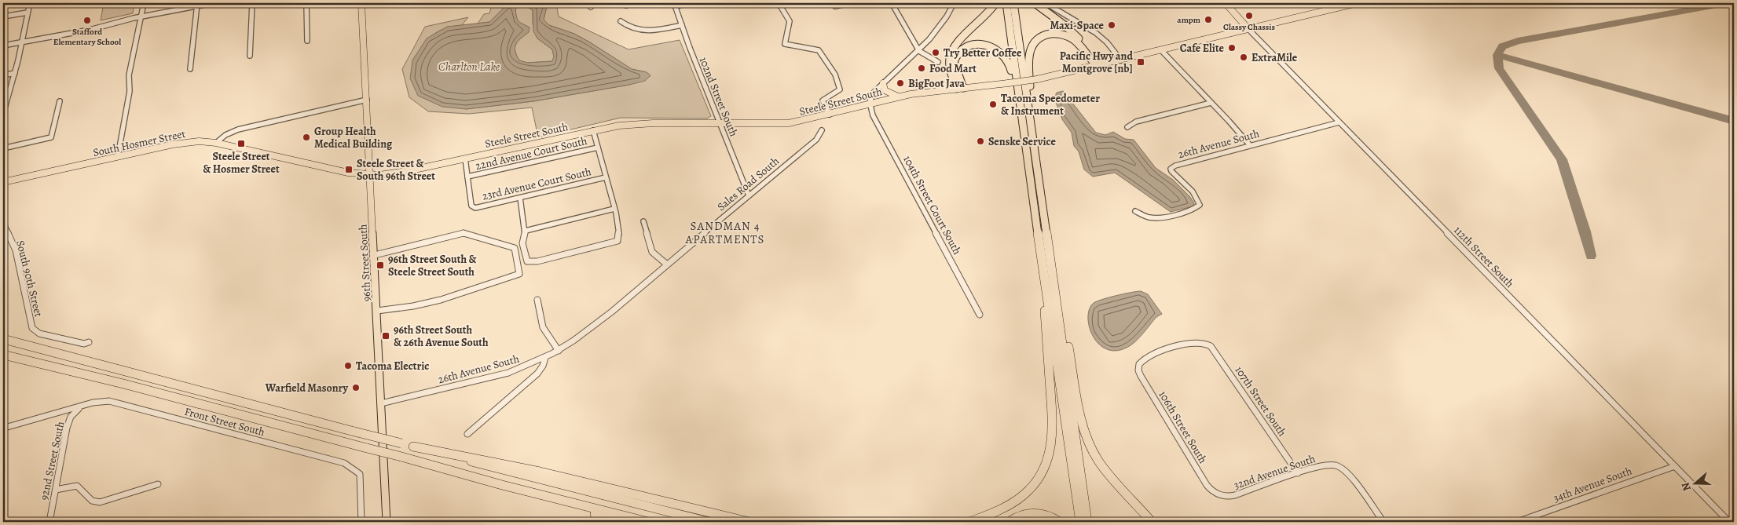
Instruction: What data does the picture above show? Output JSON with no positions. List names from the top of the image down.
{
  "streets": {
    "main road": [
      "Steele Street South",
      "South Hosmer Street",
      "112th Street South",
      "96th Street South"
    ],
    "street": [
      "102nd Street South",
      "26th Avenue South",
      "22nd Avenue Court South",
      "23rd Avenue Court South",
      "Sales Road South",
      "104th Street Court South",
      "South 90th Street",
      "107th Street South",
      "Front Street South",
      "106th Street South",
      "92nd Street South",
      "32nd Avenue South",
      "34th Avenue South"
    ]
  },
  "crossings": [
    ["102nd Street South", "Steele Street South"],
    ["102nd Street South", "Sales Road South"],
    ["Steele Street South", "South Hosmer Street"],
    ["Steele Street South", "104th Street Court South"],
    ["Steele Street South", "112th Street South"],
    ["Steele Street South", "96th Street South"],
    ["South Hosmer Street", "96th Street South"],
    ["26th Avenue South", "Sales Road South"],
    ["26th Avenue South", "112th Street South"],
    ["26th Avenue South", "96th Street South"],
    ["22nd Avenue Court South", "23rd Avenue Court South"],
    ["112th Street South", "34th Avenue South"],
    ["107th Street South", "106th Street South"],
    ["107th Street South", "32nd Avenue South"],
    ["Front Street South", "92nd Street South"],
    ["106th Street South", "32nd Avenue South"]
  ],
  "districts": ["SANDMAN 4 APARTMENTS"],
  "water": ["Charlton Lake"],
  "places": {
    "other": [
      "Classy Chassis",
      "ampm",
      "Stafford Elementary School",
      "Maxi-Space",
      "Cafe Elite",
      "Try Better Coffee",
      "ExtraMile",
      "Food Mart",
      "BigFoot Java",
      "Tacoma Speedometer & Instrument",
      "Group Health Medical Building",
      "Senske Service",
      "Tacoma Electric",
      "Warfield Masonry"
    ],
    "transit": [
      "Pacific Hwy and Montgrove [nb]",
      "Steele Street & Hosmer Street",
      "Steele Street & South 96th Street",
      "96th Street South & Steele Street South",
      "96th Street South & 26th Avenue South"
    ]
  },
  "north": "left"
}
